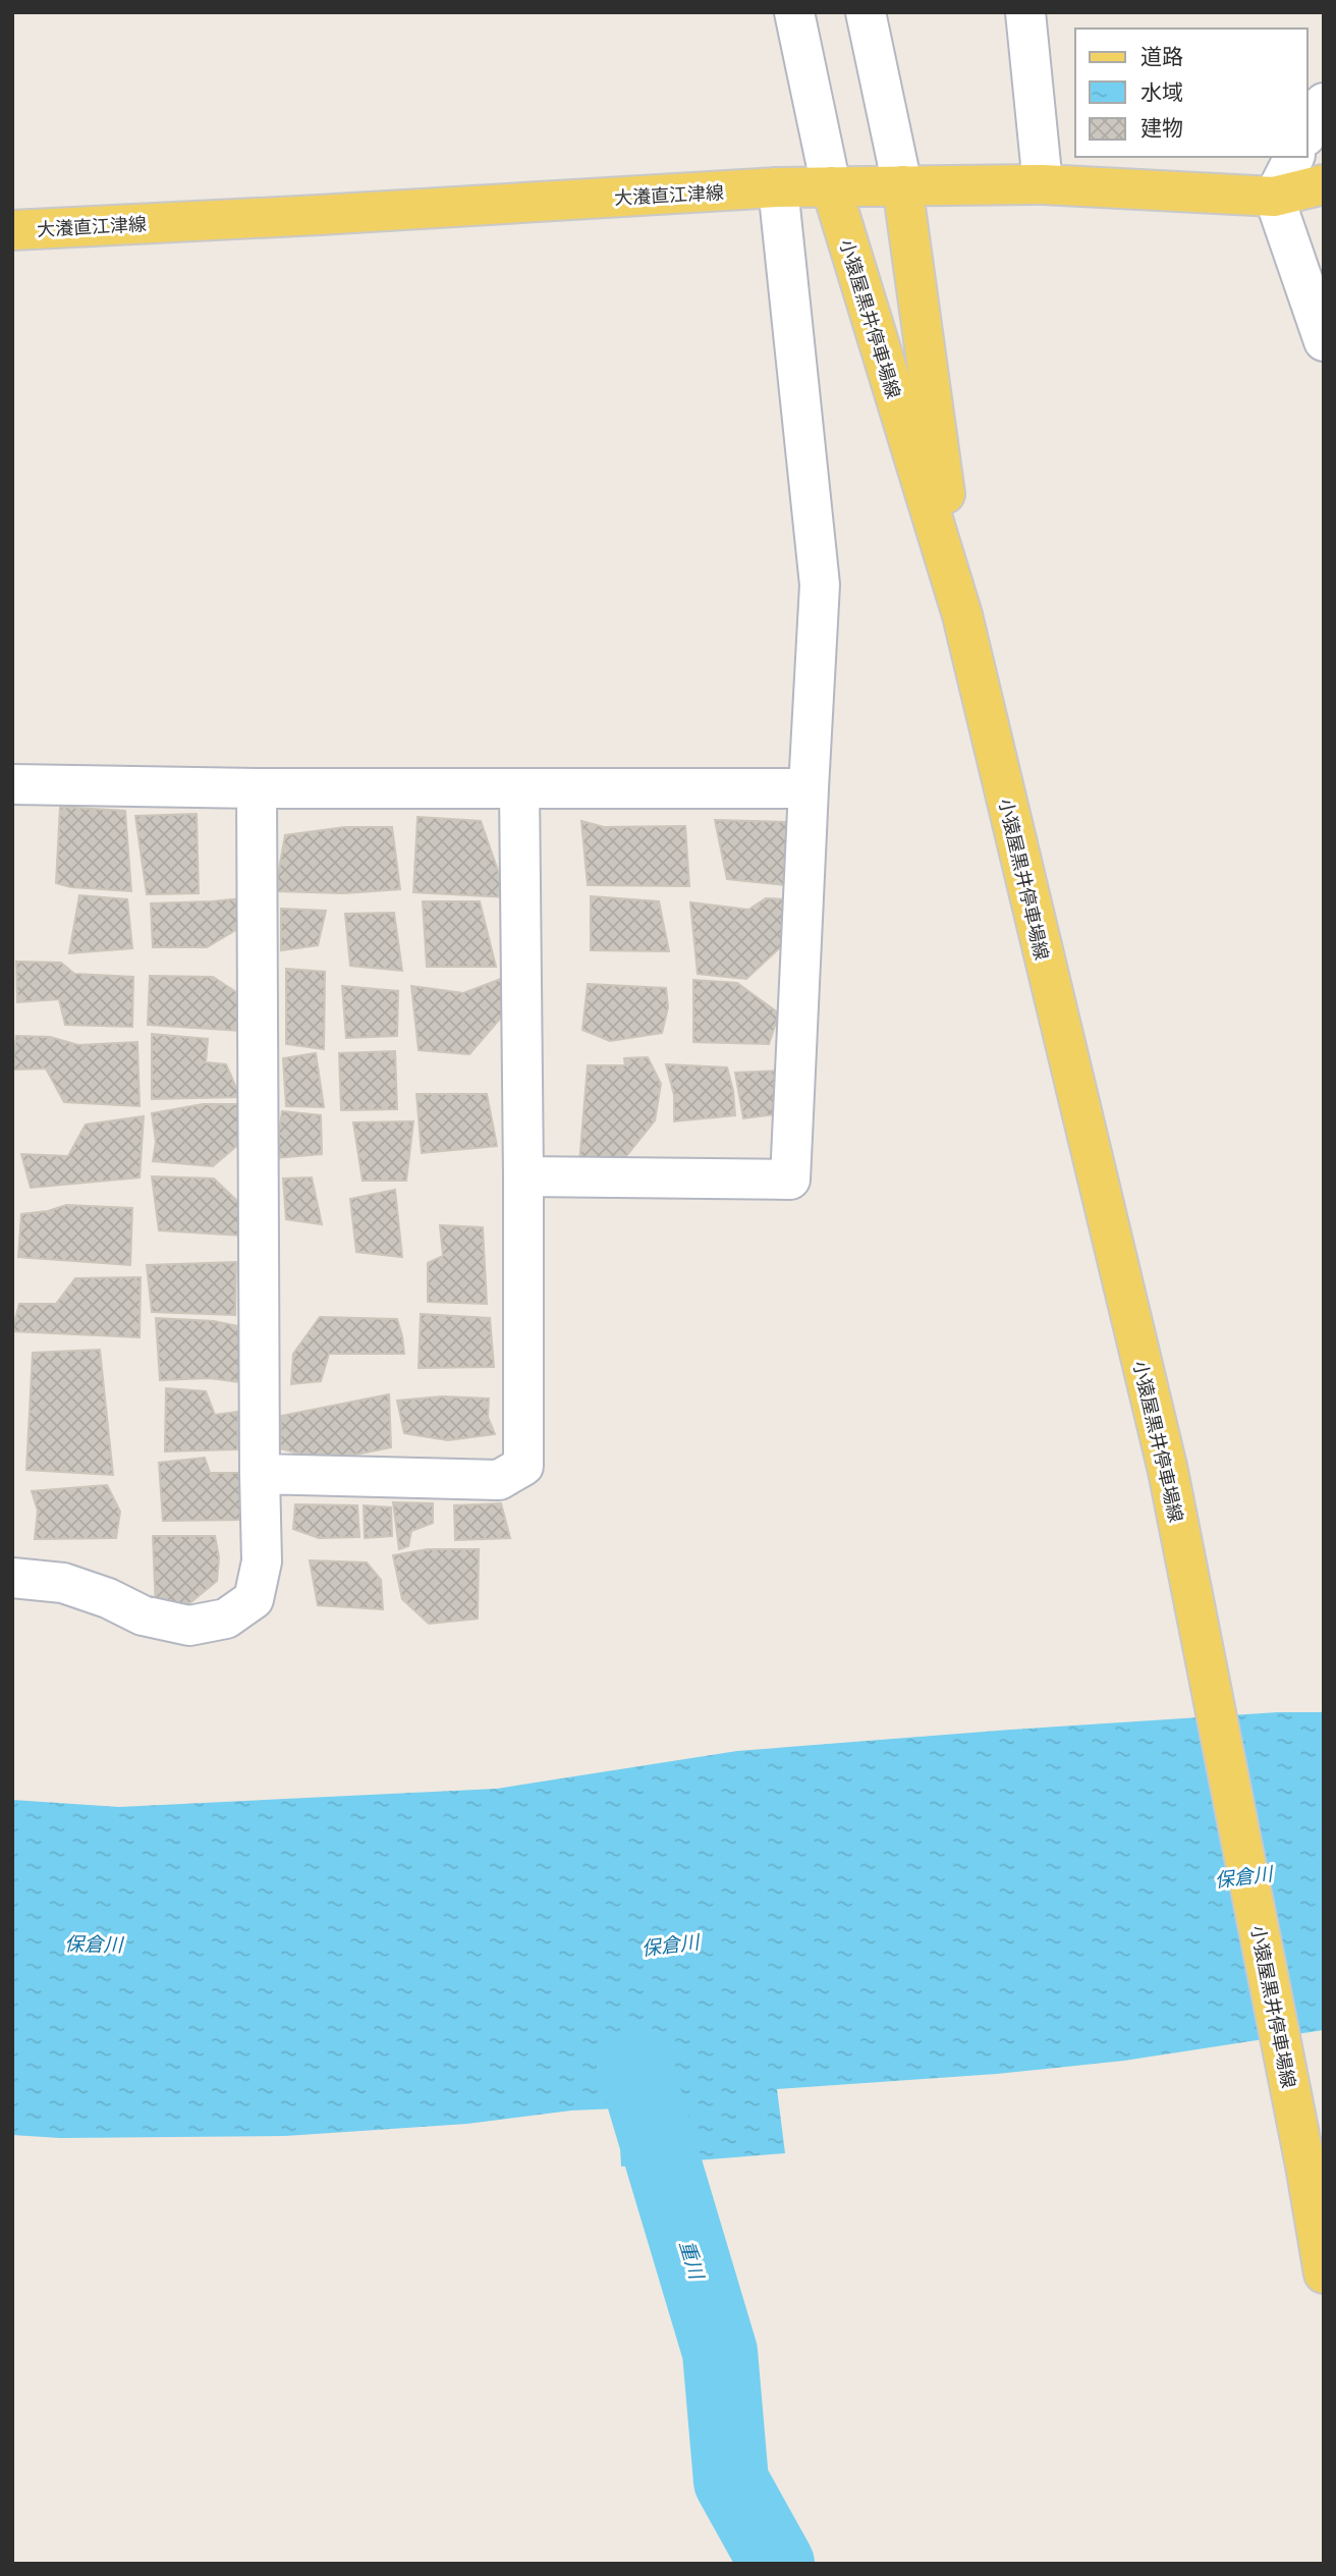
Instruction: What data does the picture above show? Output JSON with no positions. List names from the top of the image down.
{
  "streets": {
    "main road": ["大瀁直江津線", "小猿屋黒井停車場線"]
  },
  "crossings": [
    ["大瀁直江津線", "小猿屋黒井停車場線"]
  ],
  "water": ["保倉川", "重川"],
  "legend": ["道路", "水域", "建物"]
}
